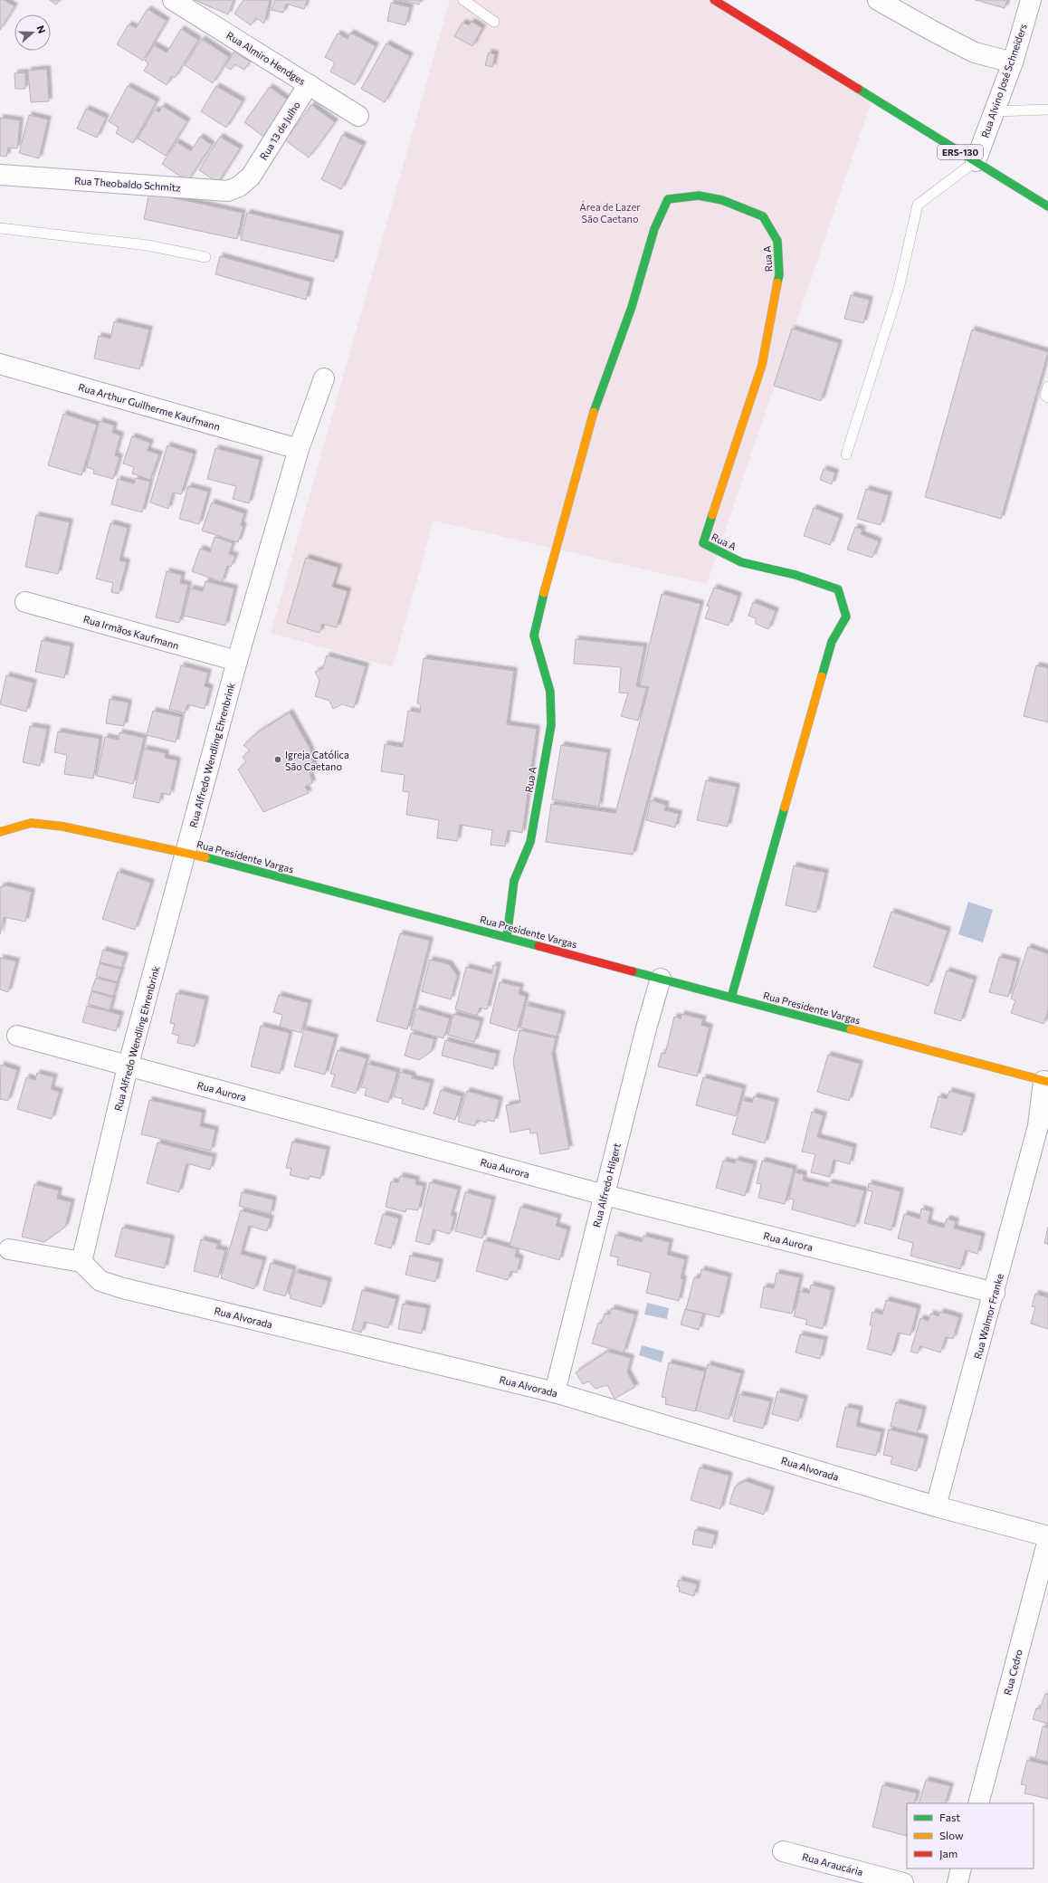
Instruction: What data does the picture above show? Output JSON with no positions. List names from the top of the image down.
{
  "streets": {
    "street": [
      "Rua Almiro Hendges",
      "Rua Alvino José Schneiders",
      "Rua 13 de Julho",
      "ERS-130",
      "Rua Theobaldo Schmitz",
      "Rua A",
      "Rua Arthur Guilherme Kaufmann",
      "Rua Irmãos Kaufmann",
      "Rua Alfredo Wendling Ehrenbrink",
      "Rua Presidente Vargas",
      "Rua Aurora",
      "Rua Alfredo Hilgert",
      "Rua Walmor Franke",
      "Rua Alvorada",
      "Rua Cedro",
      "Rua Araucária"
    ]
  },
  "crossings": [
    ["Rua Almiro Hendges", "Rua 13 de Julho"],
    ["Rua Alvino José Schneiders", "ERS-130"],
    ["Rua 13 de Julho", "Rua Theobaldo Schmitz"],
    ["Rua A", "Rua Presidente Vargas"],
    ["Rua Arthur Guilherme Kaufmann", "Rua Alfredo Wendling Ehrenbrink"],
    ["Rua Irmãos Kaufmann", "Rua Alfredo Wendling Ehrenbrink"],
    ["Rua Alfredo Wendling Ehrenbrink", "Rua Presidente Vargas"],
    ["Rua Alfredo Wendling Ehrenbrink", "Rua Aurora"],
    ["Rua Alfredo Wendling Ehrenbrink", "Rua Alvorada"],
    ["Rua Presidente Vargas", "Rua Alfredo Hilgert"],
    ["Rua Presidente Vargas", "Rua Walmor Franke"],
    ["Rua Aurora", "Rua Alfredo Hilgert"],
    ["Rua Aurora", "Rua Walmor Franke"],
    ["Rua Alfredo Hilgert", "Rua Alvorada"],
    ["Rua Walmor Franke", "Rua Alvorada"]
  ],
  "parks": ["Área de Lazer São Caetano"],
  "places": ["Igreja Católica São Caetano"],
  "legend": ["Fast", "Slow", "Jam"],
  "north": "right"
}
